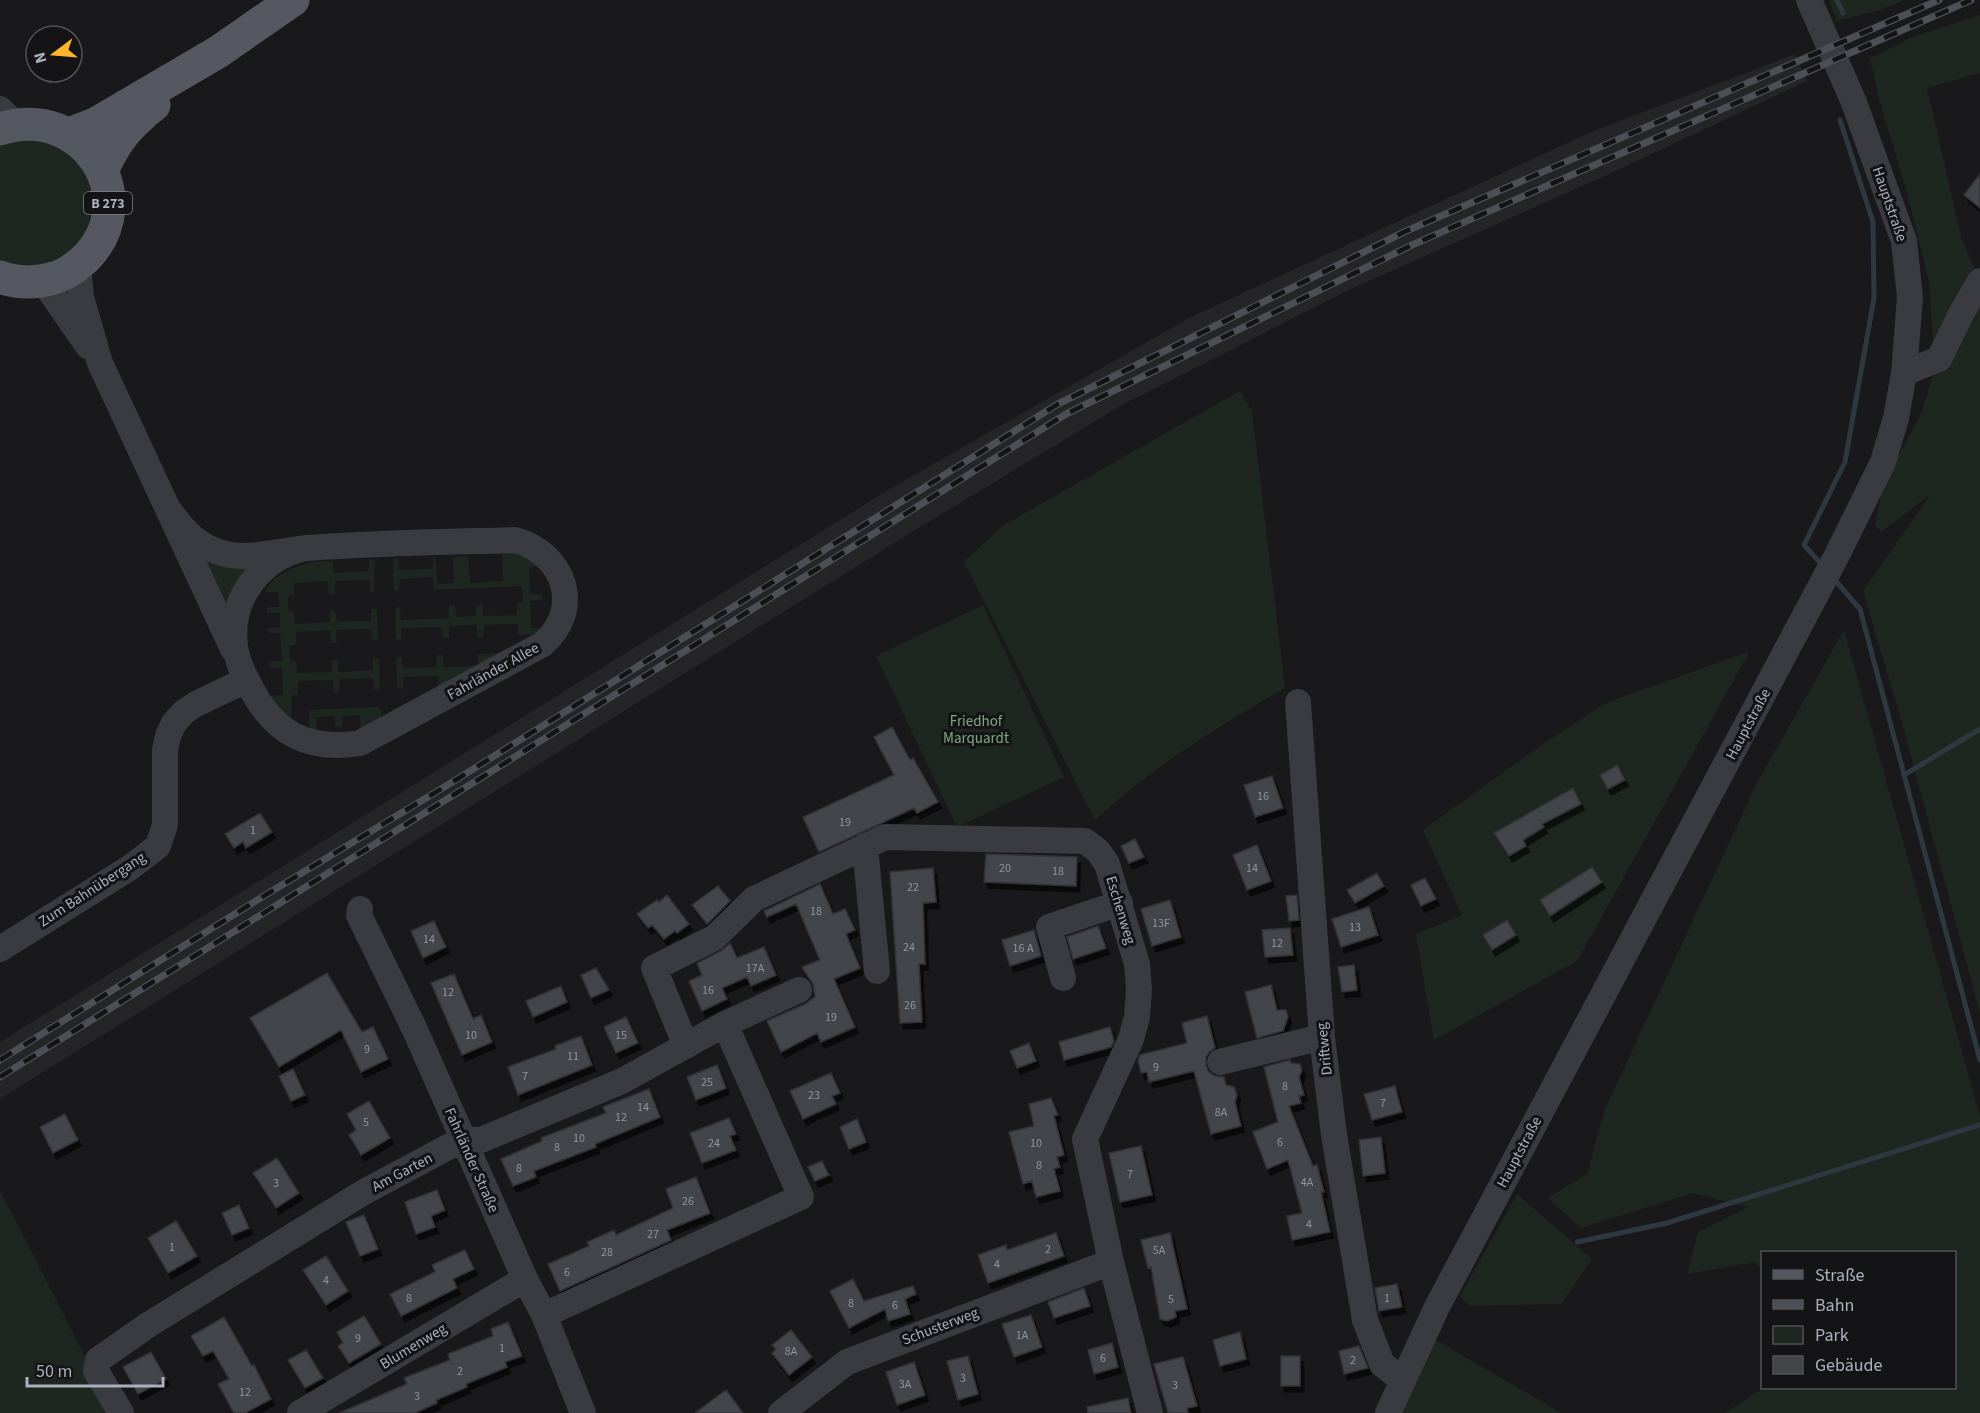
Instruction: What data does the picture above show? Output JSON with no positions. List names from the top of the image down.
{
  "streets": {
    "main road": ["B 273"],
    "street": [
      "Hauptstraße",
      "Fahrländer Allee",
      "Zum Bahnübergang",
      "Eschenweg",
      "Driftweg",
      "Fahrländer Straße",
      "Am Garten",
      "Schusterweg",
      "Blumenweg"
    ]
  },
  "crossings": [
    ["B 273", "Fahrländer Allee"],
    ["Hauptstraße", "Driftweg"],
    ["Fahrländer Allee", "Zum Bahnübergang"],
    ["Eschenweg", "Am Garten"],
    ["Eschenweg", "Schusterweg"],
    ["Fahrländer Straße", "Am Garten"],
    ["Fahrländer Straße", "Blumenweg"]
  ],
  "parks": ["Friedhof Marquardt"],
  "house_numbers": [
    "16",
    "19",
    "1",
    "20",
    "14",
    "18",
    "22",
    "18",
    "13F",
    "13",
    "14",
    "12",
    "24",
    "16 A",
    "17A",
    "16",
    "12",
    "26",
    "19",
    "10",
    "15",
    "9",
    "11",
    "9",
    "7",
    "25",
    "8",
    "23",
    "7",
    "14",
    "8A",
    "12",
    "5",
    "10",
    "6",
    "24",
    "10",
    "8",
    "8",
    "8",
    "7",
    "4A",
    "3",
    "26",
    "4",
    "27",
    "1",
    "2",
    "5A",
    "28",
    "4",
    "6",
    "4",
    "8",
    "1",
    "5",
    "8",
    "6",
    "1A",
    "9",
    "1",
    "8A",
    "6",
    "2",
    "2",
    "3",
    "3A",
    "3",
    "12",
    "3"
  ],
  "legend": [
    "Straße",
    "Bahn",
    "Park",
    "Gebäude"
  ],
  "scale_bar": "50 m",
  "north": "left"
}
